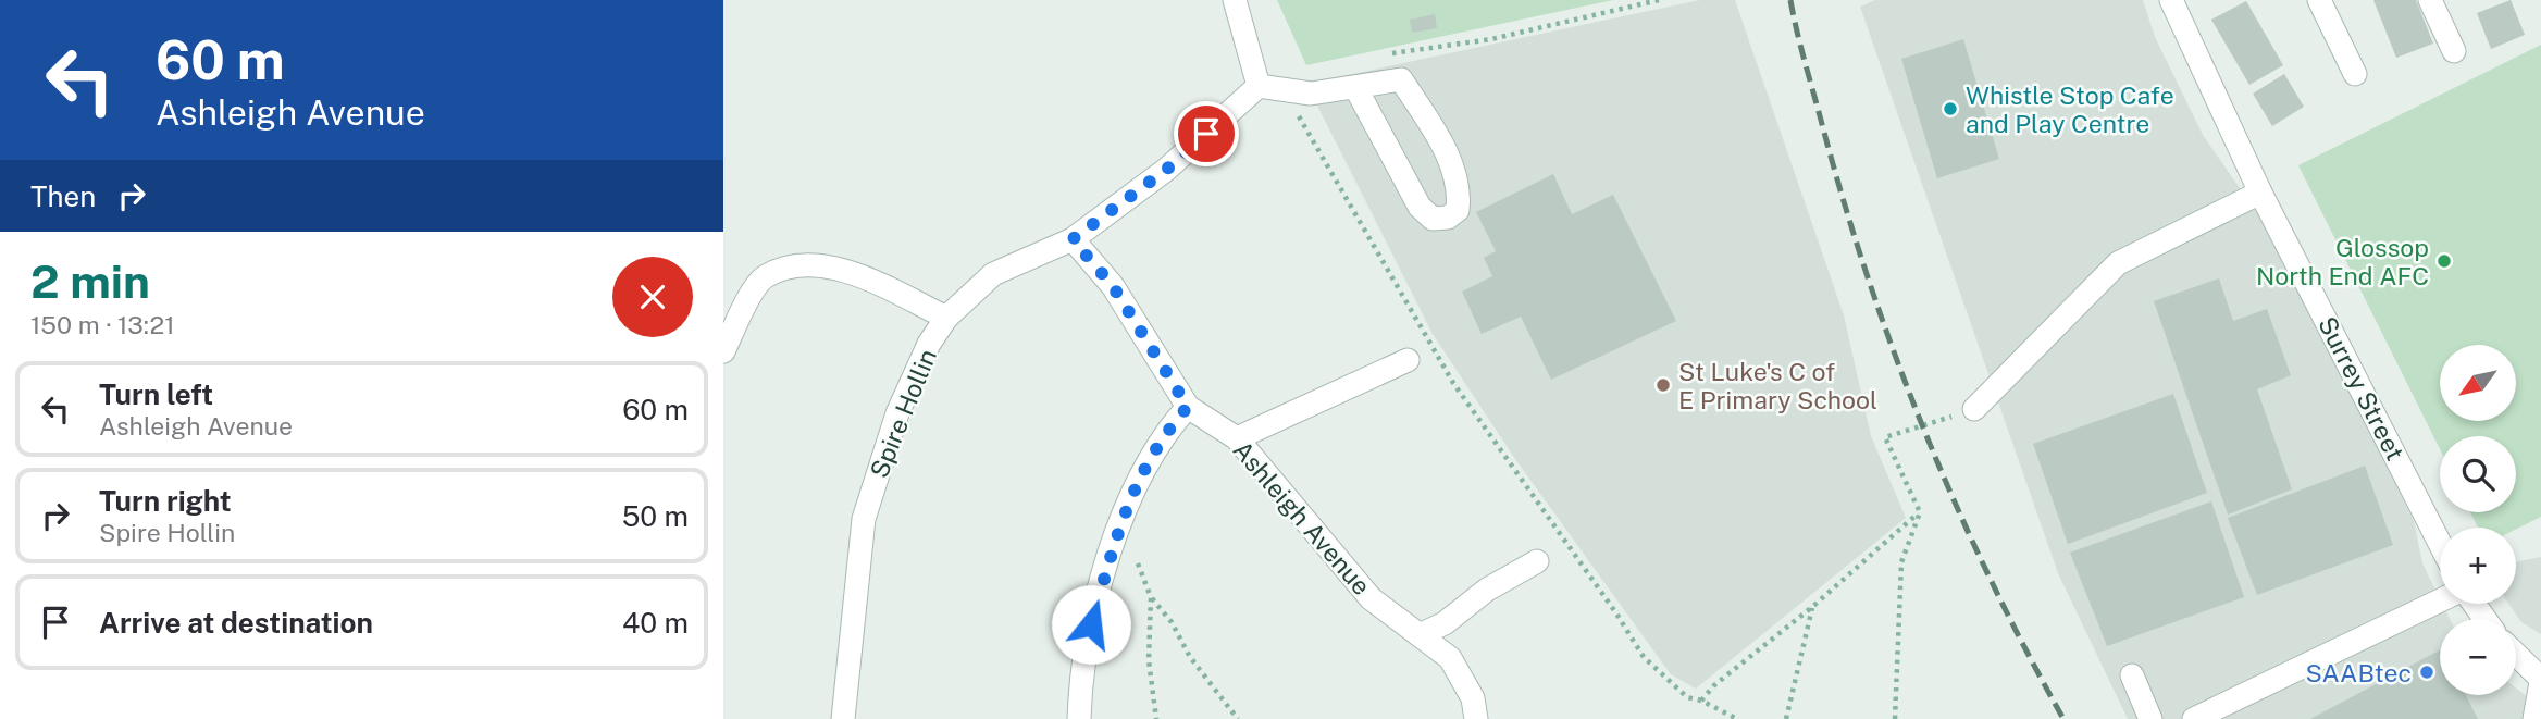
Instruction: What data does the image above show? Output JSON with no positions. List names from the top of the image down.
{
  "streets": {
    "street": ["Surrey Street", "Spire Hollin", "Ashleigh Avenue"]
  },
  "crossings": [
    ["Spire Hollin", "Ashleigh Avenue"]
  ],
  "places": [
    "Whistle Stop Cafe and Play Centre",
    "Glossop North End AFC",
    "St Luke's C of E Primary School",
    "SAABtec"
  ],
  "north": "bottom left",
  "page": {
    "turn": ["60 m", "Ashleigh Avenue"],
    "then": "Then",
    "heading": ["2 min", "150 m · 13:21"],
    "map_buttons": ["+", "−"],
    "list": [
      {
        "name": "Turn left",
        "note": "Ashleigh Avenue",
        "value": "60 m"
      },
      {
        "name": "Turn right",
        "note": "Spire Hollin",
        "value": "50 m"
      },
      {
        "name": "Arrive at destination",
        "value": "40 m"
      }
    ]
  }
}
